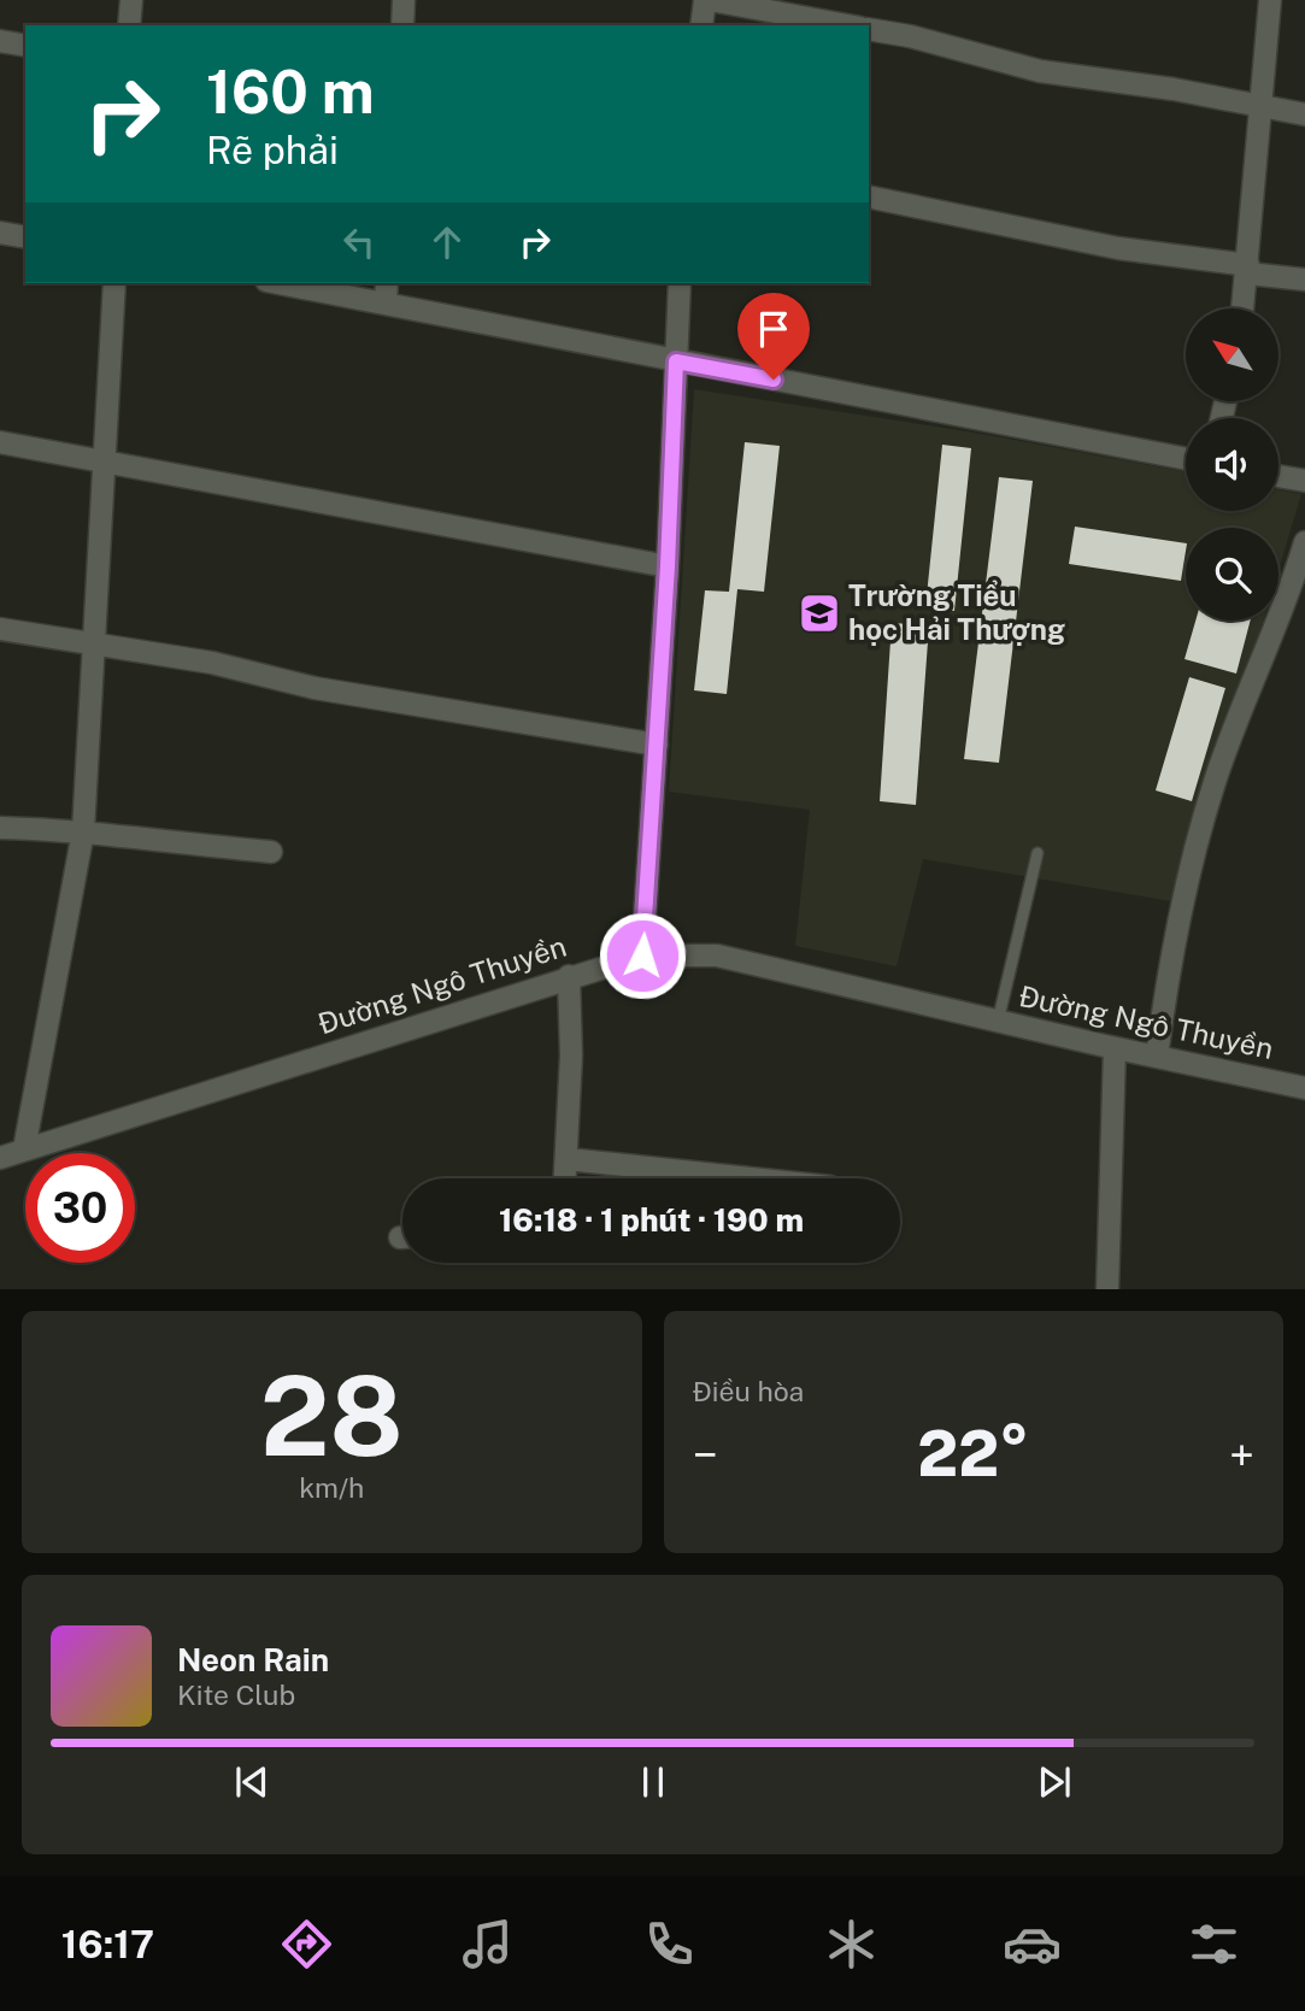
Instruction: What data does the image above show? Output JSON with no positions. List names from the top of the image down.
{
  "streets": {
    "street": ["Đường Ngô Thuyền"]
  },
  "places": {
    "school or university": ["Trường Tiểu học Hải Thượng"]
  },
  "north": "top left",
  "page": {
    "turn": ["160 m", "Rẽ phải"],
    "limit": "30",
    "trip": "16:18 · 1 phút · 190 m",
    "tile": [
      ["28", "km/h"],
      "Điều hòa"
    ],
    "heat": ["−", "22°", "+"],
    "song": ["Neon Rain", "Kite Club"],
    "tabs": "16:17"
  }
}
